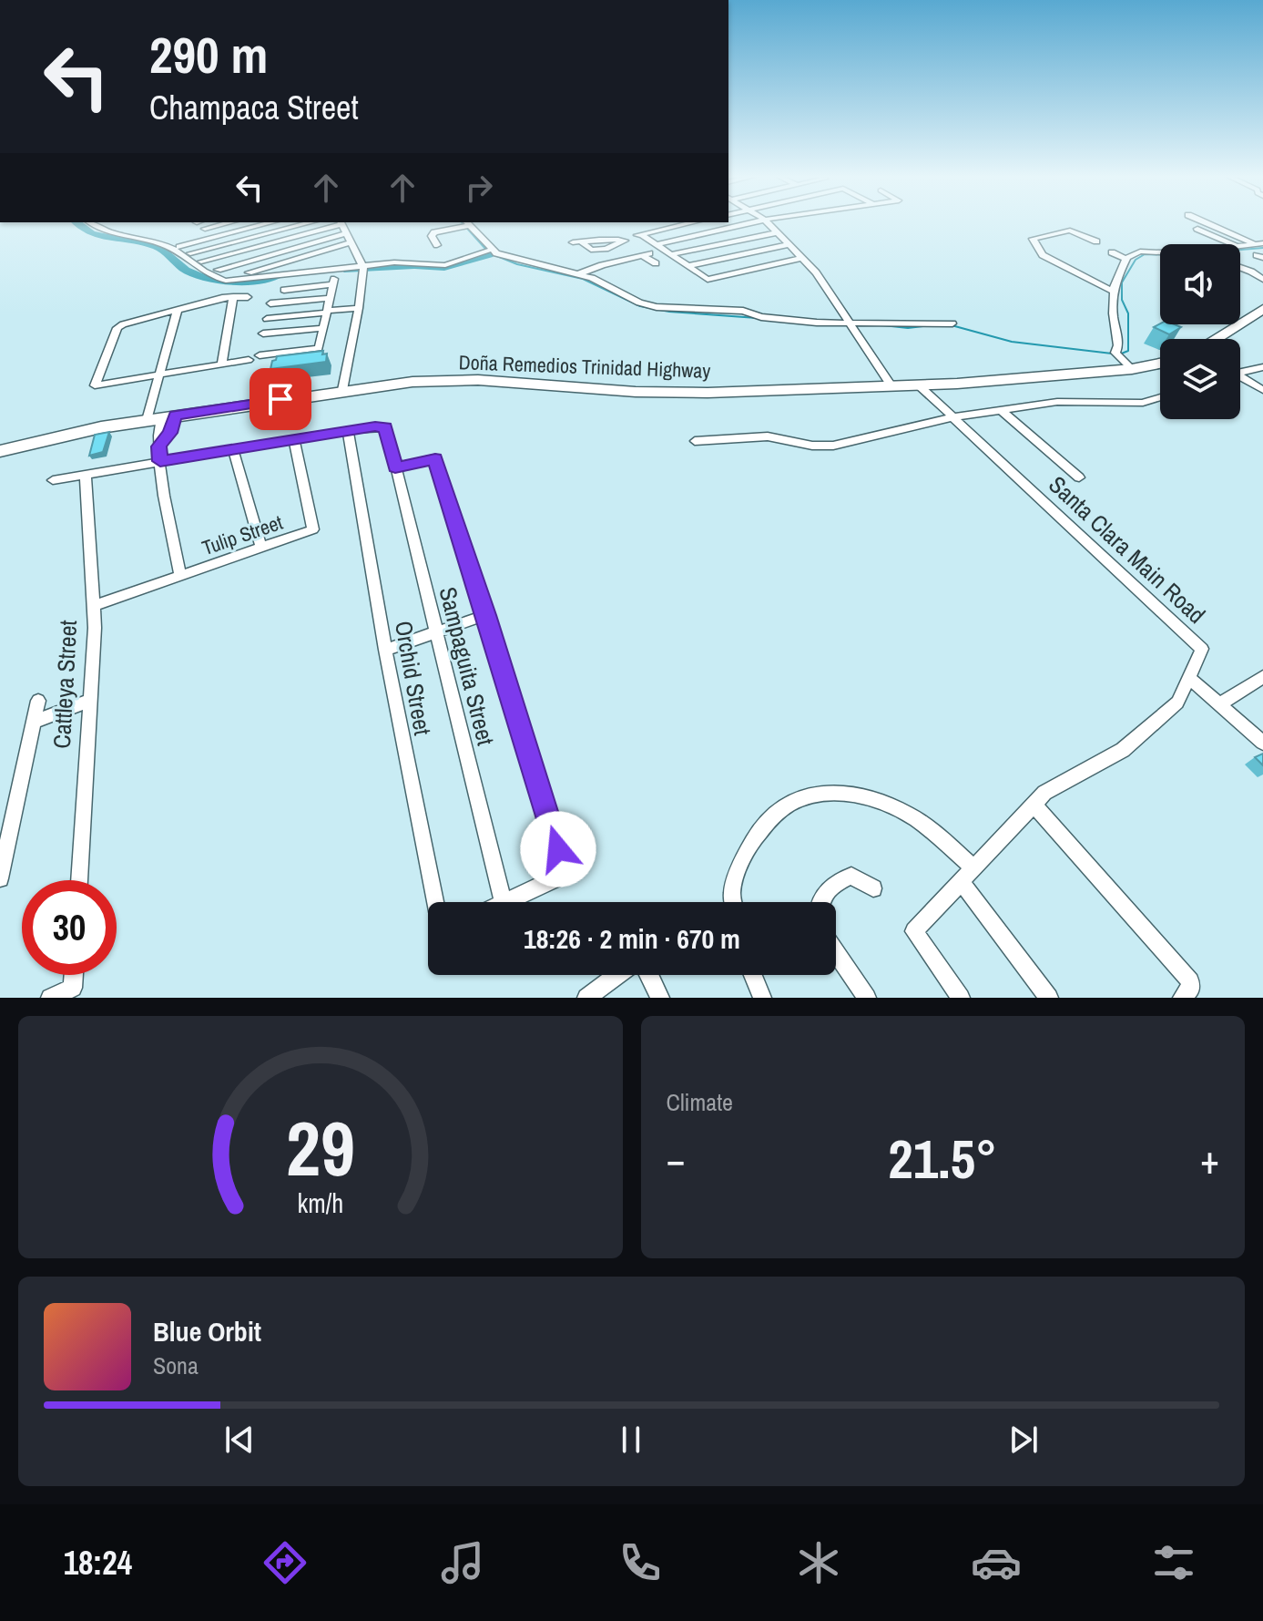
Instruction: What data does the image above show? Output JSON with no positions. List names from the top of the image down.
{
  "streets": {
    "highway": ["Doña Remedios Trinidad Highway"],
    "street": [
      "Tulip Street",
      "Santa Clara Main Road",
      "Sampaguita Street",
      "Orchid Street",
      "Cattleya Street"
    ]
  },
  "crossings": [
    ["Doña Remedios Trinidad Highway", "Santa Clara Main Road"],
    ["Tulip Street", "Cattleya Street"],
    ["Sampaguita Street", "Orchid Street"]
  ],
  "page": {
    "turn": ["290 m", "Champaca Street"],
    "limit": "30",
    "trip": "18:26 · 2 min · 670 m",
    "tile": "Climate",
    "heat": ["−", "21.5°", "+"],
    "song": ["Blue Orbit", "Sona"],
    "tabs": "18:24",
    "gauge": ["29", "km/h"]
  }
}
